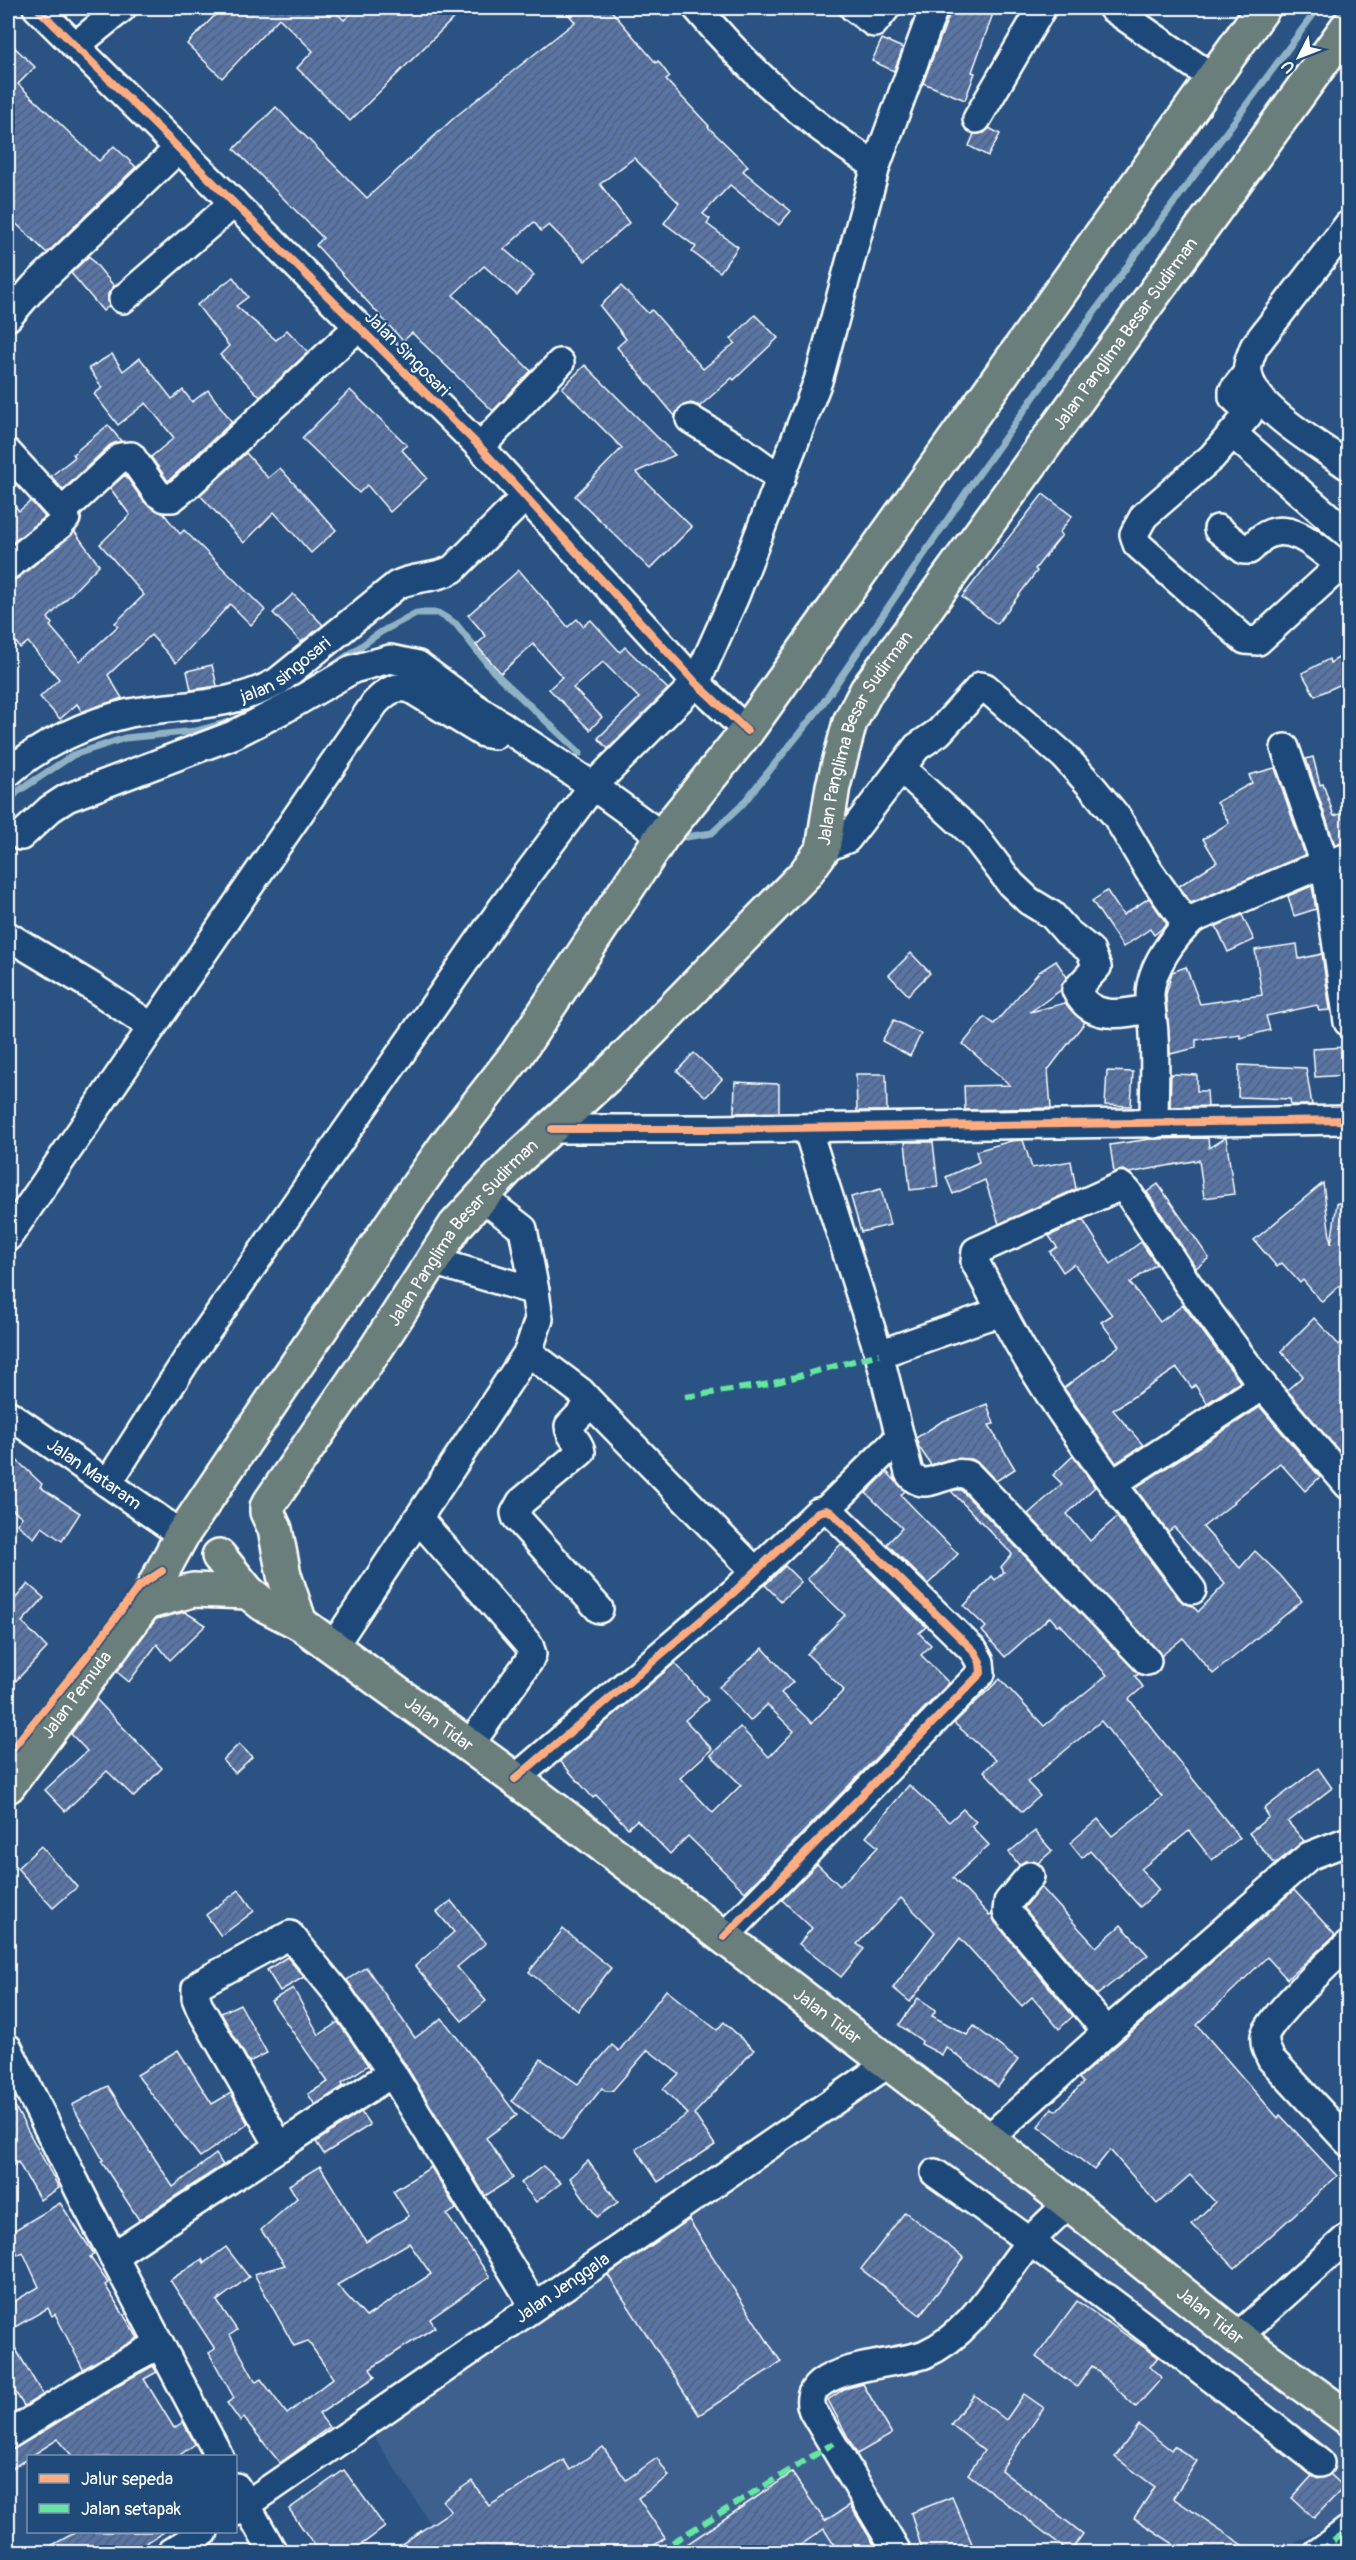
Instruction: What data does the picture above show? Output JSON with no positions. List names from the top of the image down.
{
  "streets": {
    "main road": ["Jalan Panglima Besar Sudirman", "Jalan Pemuda", "Jalan Tidar"],
    "street": [
      "Jalan Singosari",
      "jalan singosari",
      "Jalan Mataram",
      "Jalan Jenggala"
    ]
  },
  "crossings": [
    ["Jalan Singosari", "jalan singosari"],
    ["Jalan Mataram", "Jalan Pemuda"],
    ["Jalan Tidar", "Jalan Jenggala"]
  ],
  "legend": ["Jalur sepeda", "Jalan setapak"],
  "north": "bottom left"
}
